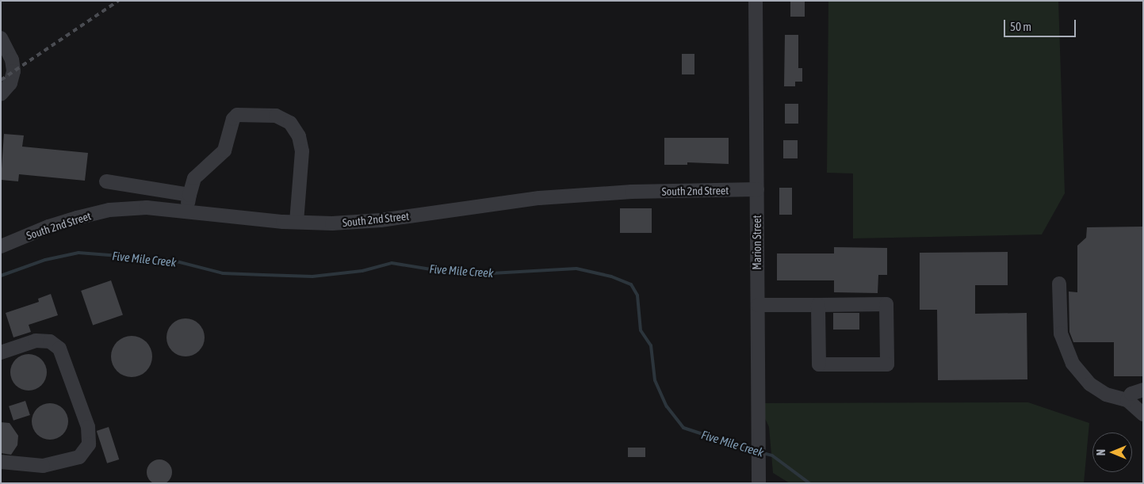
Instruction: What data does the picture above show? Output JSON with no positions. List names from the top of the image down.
{
  "streets": {
    "street": ["South 2nd Street", "Marion Street"]
  },
  "crossings": [
    ["South 2nd Street", "Marion Street"]
  ],
  "water": ["Five Mile Creek"],
  "scale_bar": "50 m",
  "north": "left"
}
